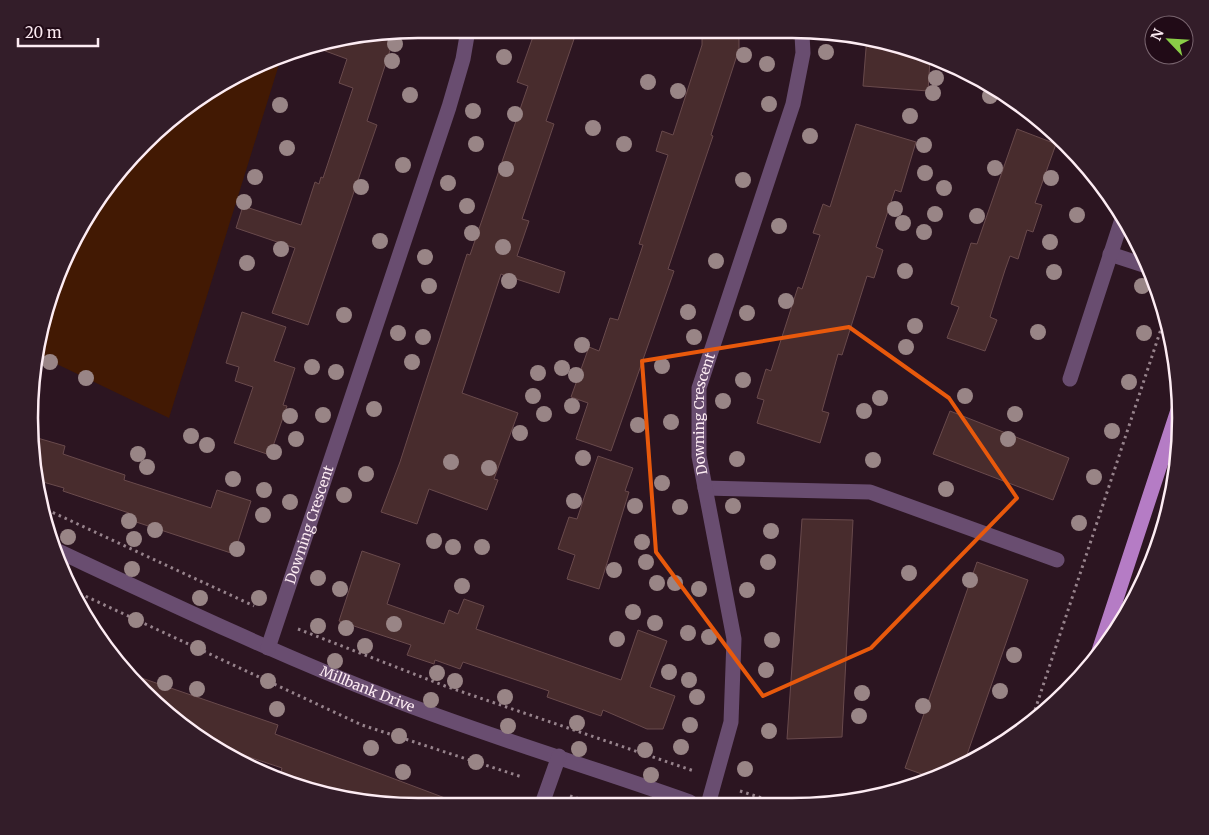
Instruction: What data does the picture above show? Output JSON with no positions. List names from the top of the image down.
{
  "streets": {
    "street": ["Downing Crescent", "Millbank Drive"]
  },
  "crossings": [
    ["Downing Crescent", "Millbank Drive"]
  ],
  "scale_bar": "20 m",
  "north": "top left"
}
